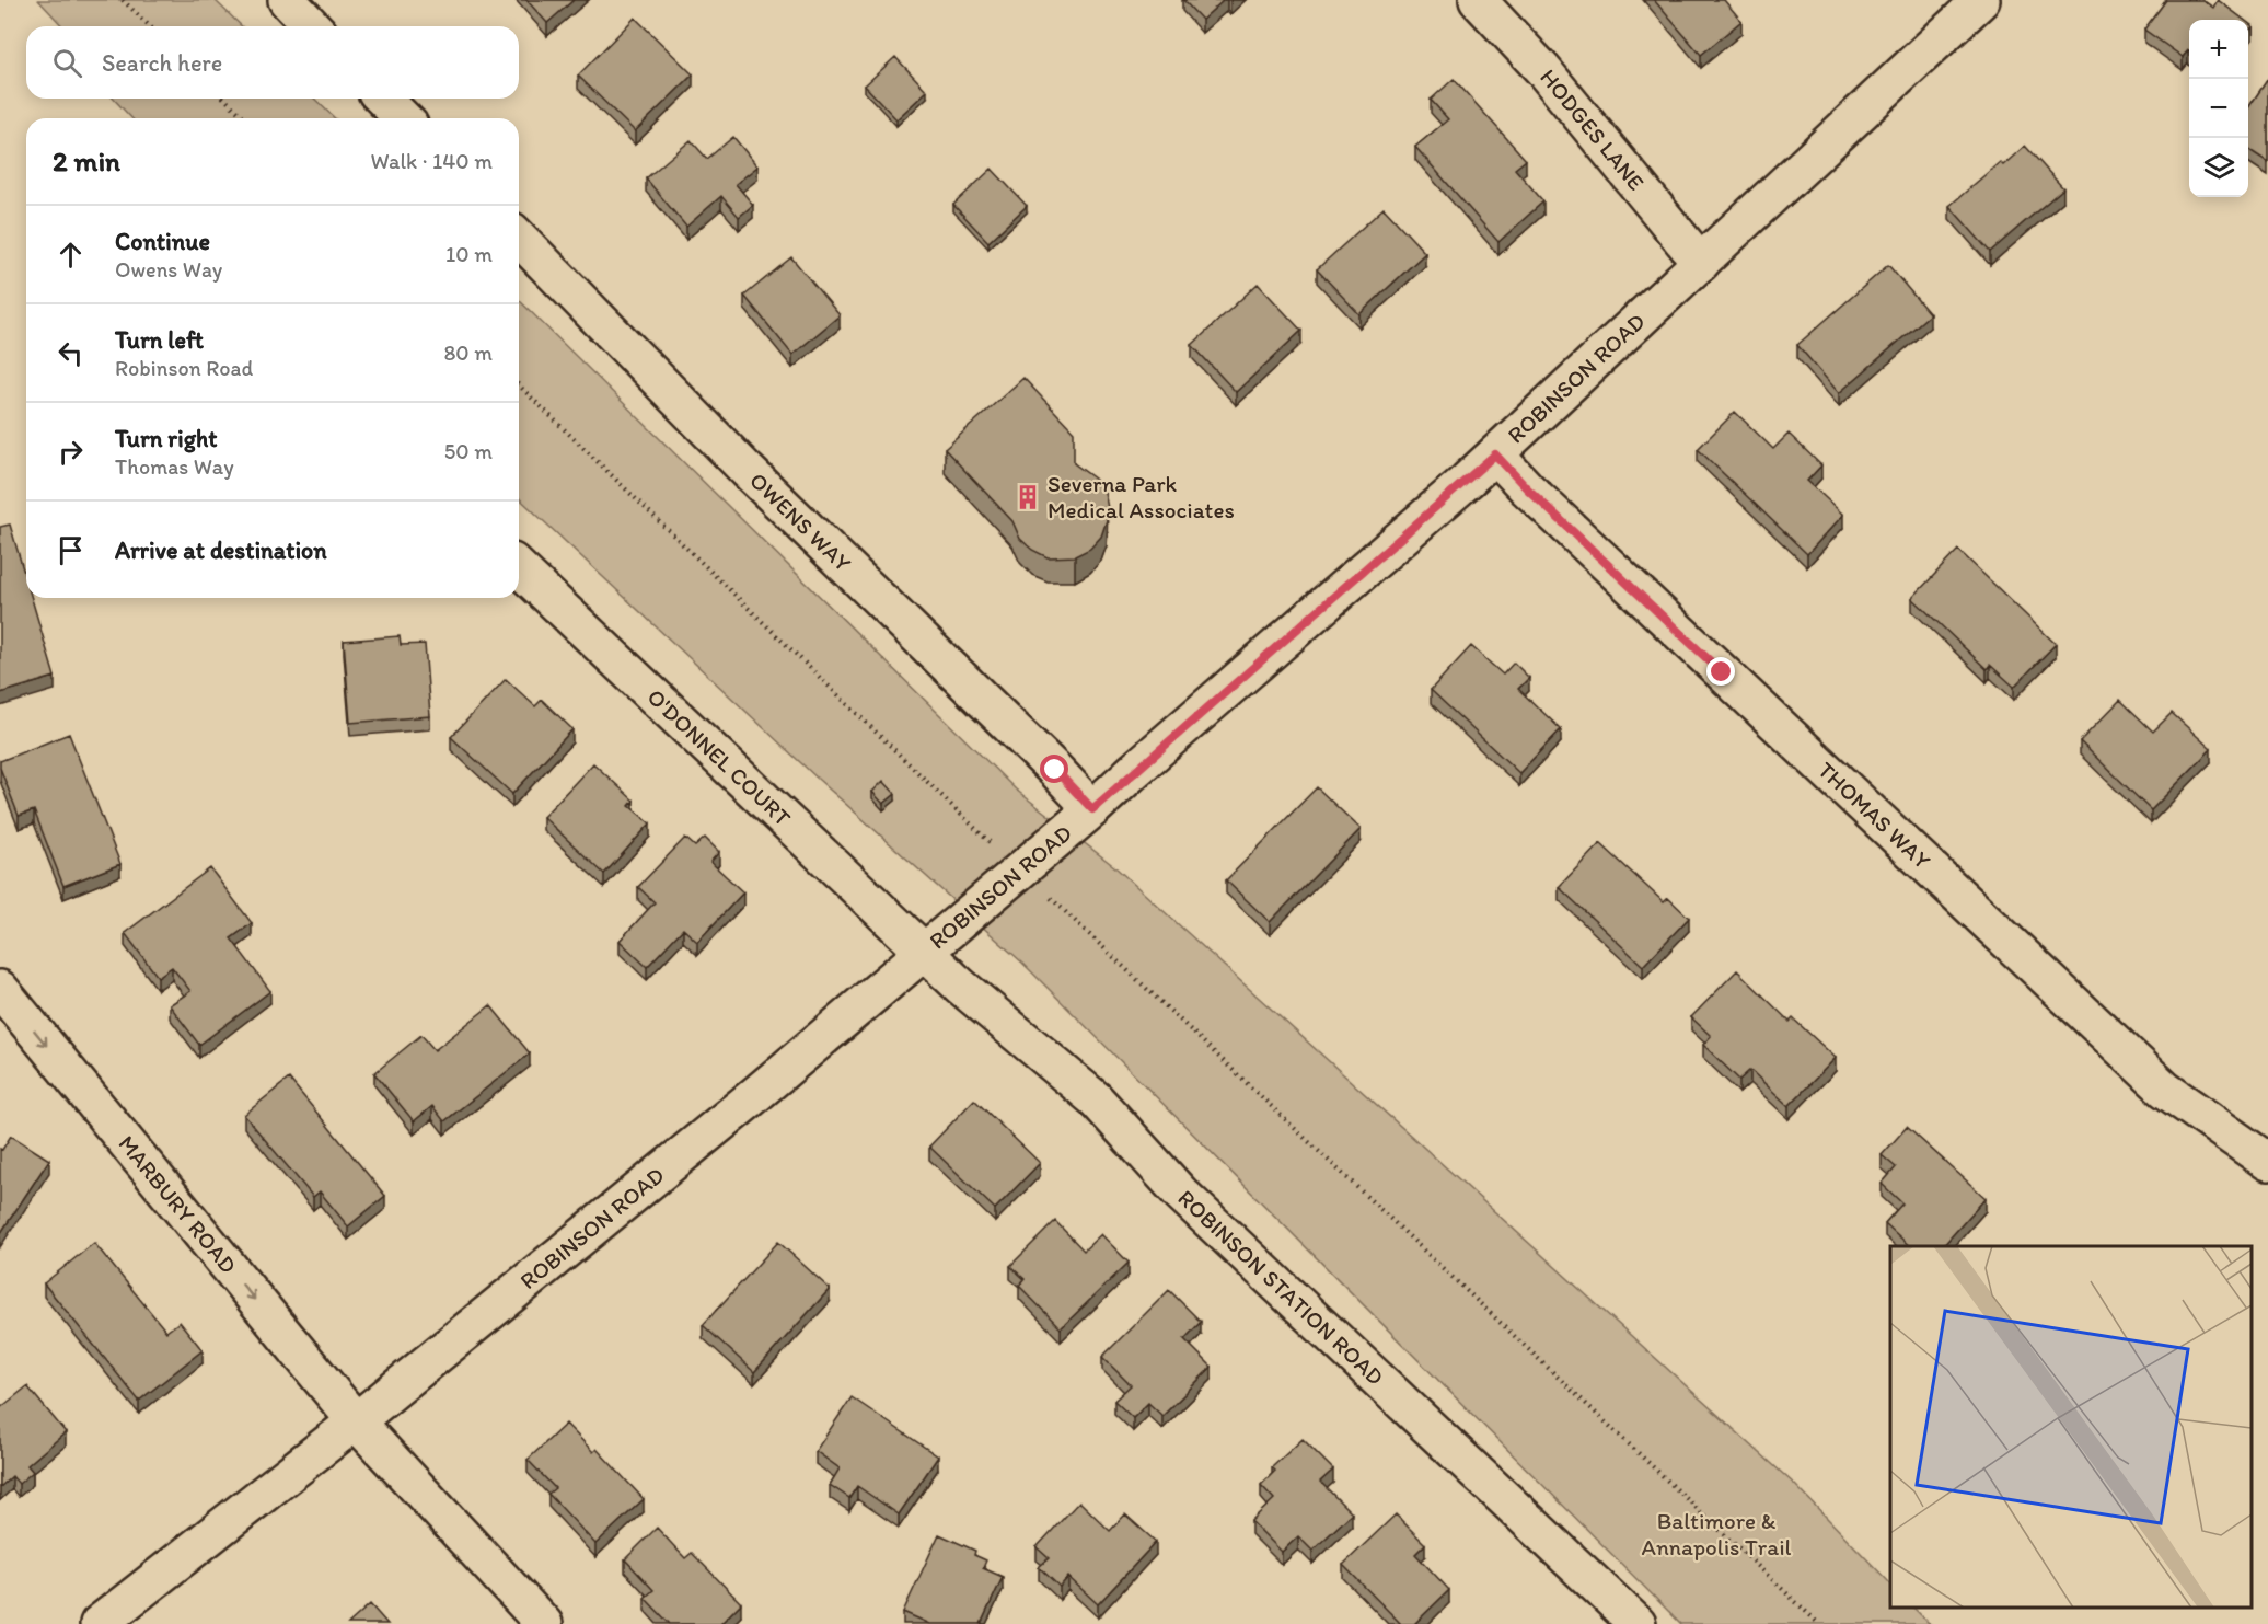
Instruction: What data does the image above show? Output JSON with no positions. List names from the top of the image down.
{
  "streets": {
    "street": [
      "HODGES LANE",
      "ROBINSON ROAD",
      "OWENS WAY",
      "O'DONNEL COURT",
      "THOMAS WAY",
      "MARBURY ROAD",
      "ROBINSON STATION ROAD"
    ]
  },
  "crossings": [
    ["HODGES LANE", "ROBINSON ROAD"],
    ["ROBINSON ROAD", "OWENS WAY"],
    ["ROBINSON ROAD", "O'DONNEL COURT"],
    ["ROBINSON ROAD", "THOMAS WAY"],
    ["ROBINSON ROAD", "MARBURY ROAD"],
    ["ROBINSON ROAD", "ROBINSON STATION ROAD"],
    ["O'DONNEL COURT", "ROBINSON STATION ROAD"]
  ],
  "one_way": ["MARBURY ROAD"],
  "parks": ["Baltimore & Annapolis Trail"],
  "places": {
    "building": ["Severna Park Medical Associates"]
  },
  "page": {
    "map_buttons": ["+", "−"],
    "search": "Search here",
    "heading": ["2 min", "Walk · 140 m"],
    "list": [
      ["Continue", "Owens Way", "10 m"],
      ["Turn left", "Robinson Road", "80 m"],
      ["Turn right", "Thomas Way", "50 m"],
      "Arrive at destination"
    ]
  }
}
